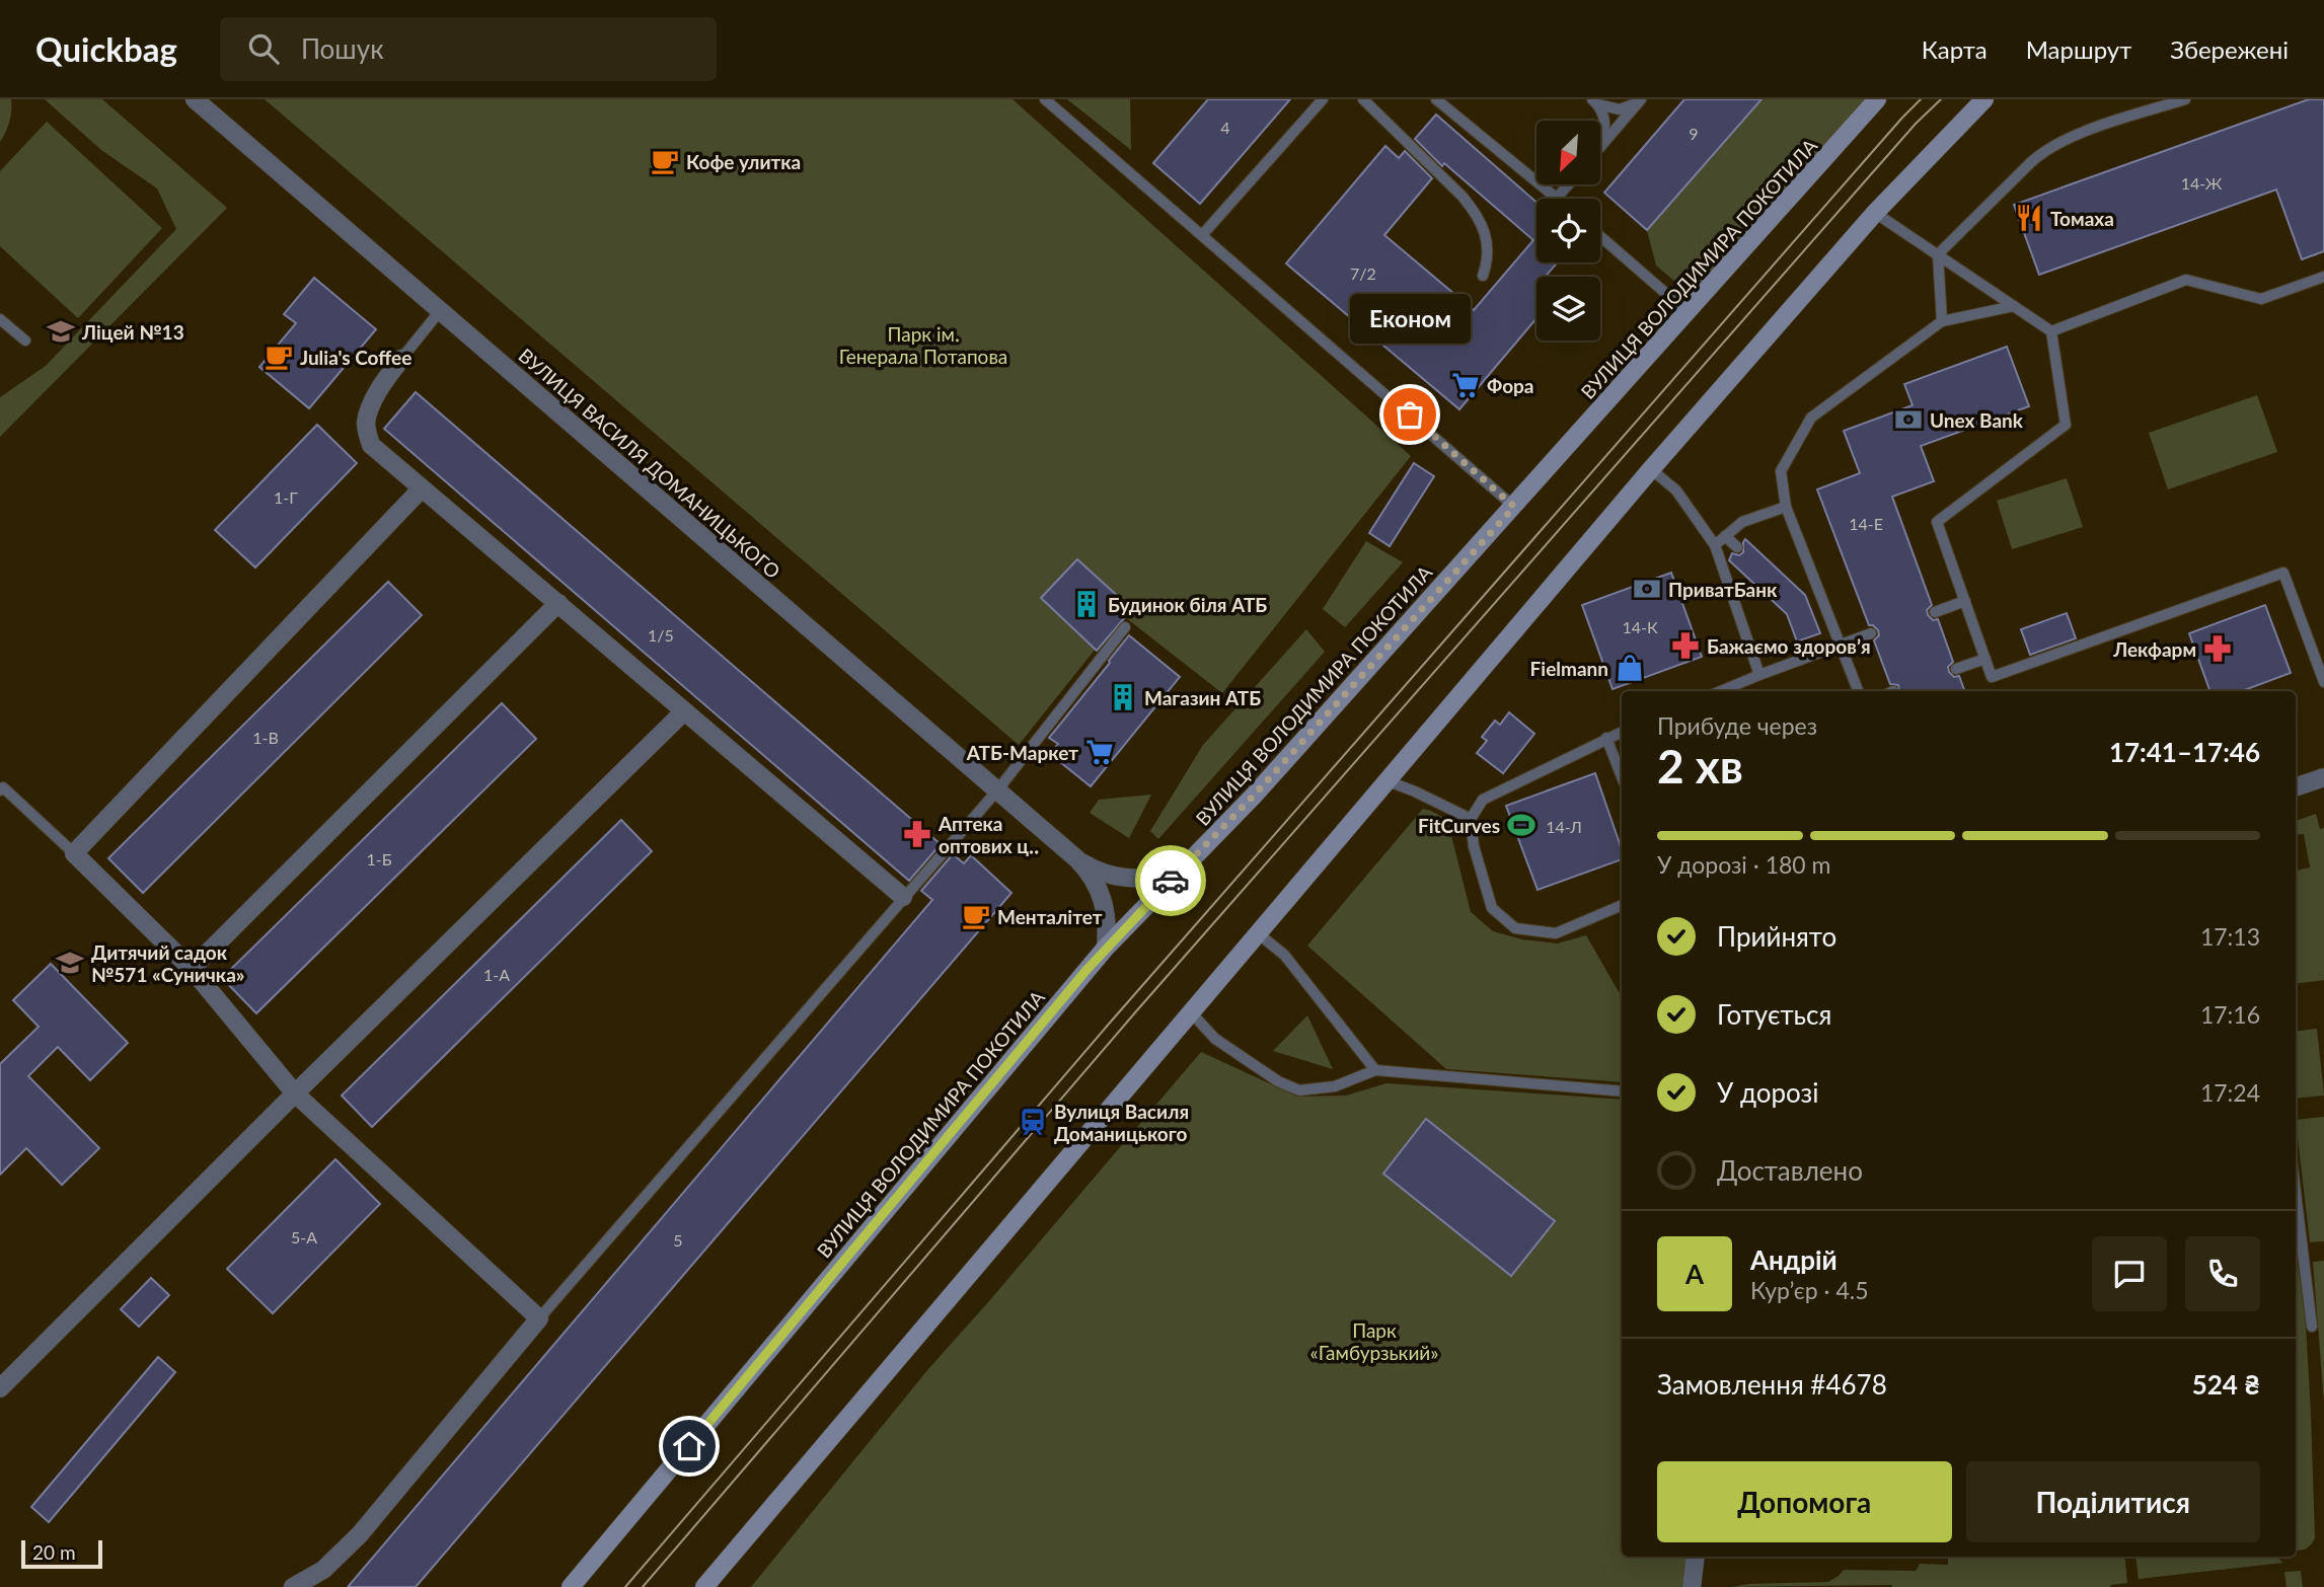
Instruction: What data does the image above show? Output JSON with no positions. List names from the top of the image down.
{
  "streets": {
    "street": ["ВУЛИЦЯ ВОЛОДИМИРА ПОКОТИЛА", "ВУЛИЦЯ ВАСИЛЯ ДОМАНИЦЬКОГО"]
  },
  "crossings": [
    ["ВУЛИЦЯ ВОЛОДИМИРА ПОКОТИЛА", "ВУЛИЦЯ ВАСИЛЯ ДОМАНИЦЬКОГО"]
  ],
  "parks": ["Парк ім. Генерала Потапова", "Парк «Гамбурзький»"],
  "places": {
    "cafe": ["Кофе улитка", "Julia's Coffee", "Менталітет"],
    "restaurant": ["Томаха"],
    "school or university": ["Ліцей №13", "Дитячий садок №571 «Суничка»"],
    "supermarket": ["Фора", "АТБ-Маркет"],
    "other": ["Економ"],
    "bank": ["Unex Bank", "ПриватБанк"],
    "building": ["Будинок біля АТБ", "Магазин АТБ"],
    "pharmacy": ["Бажаємо здоровʼя", "Лекфарм", "Аптека оптових ц‥"],
    "shop": ["Fielmann"],
    "sports": ["FitCurves"],
    "station": ["Вулиця Василя Доманицького"]
  },
  "house_numbers": [
    "4",
    "9",
    "14-Ж",
    "7/2",
    "1-Г",
    "14-Е",
    "14-К",
    "1/5",
    "1-В",
    "14-Л",
    "1-Б",
    "1-А",
    "5-А",
    "5"
  ],
  "scale_bar": "20 m",
  "north": "bottom left",
  "page": {
    "header": "Quickbag",
    "search": "Пошук",
    "nav": ["Карта", "Маршрут", "Збережені"],
    "bubble": "Економ",
    "heading": ["2 хв", "Прибуде через", "17:41–17:46"],
    "panel": [
      "Андрій",
      "Кур’єр · 4.5",
      "Замовлення #4678",
      "524 ₴"
    ],
    "bar": "У дорозі · 180 m",
    "list": [
      ["Прийнято", "17:13"],
      ["Готується", "17:16"],
      ["У дорозі", "17:24"],
      "Доставлено"
    ],
    "round": "А",
    "buttons": ["Допомога", "Поділитися"],
    "scale": "20 m"
  }
}
